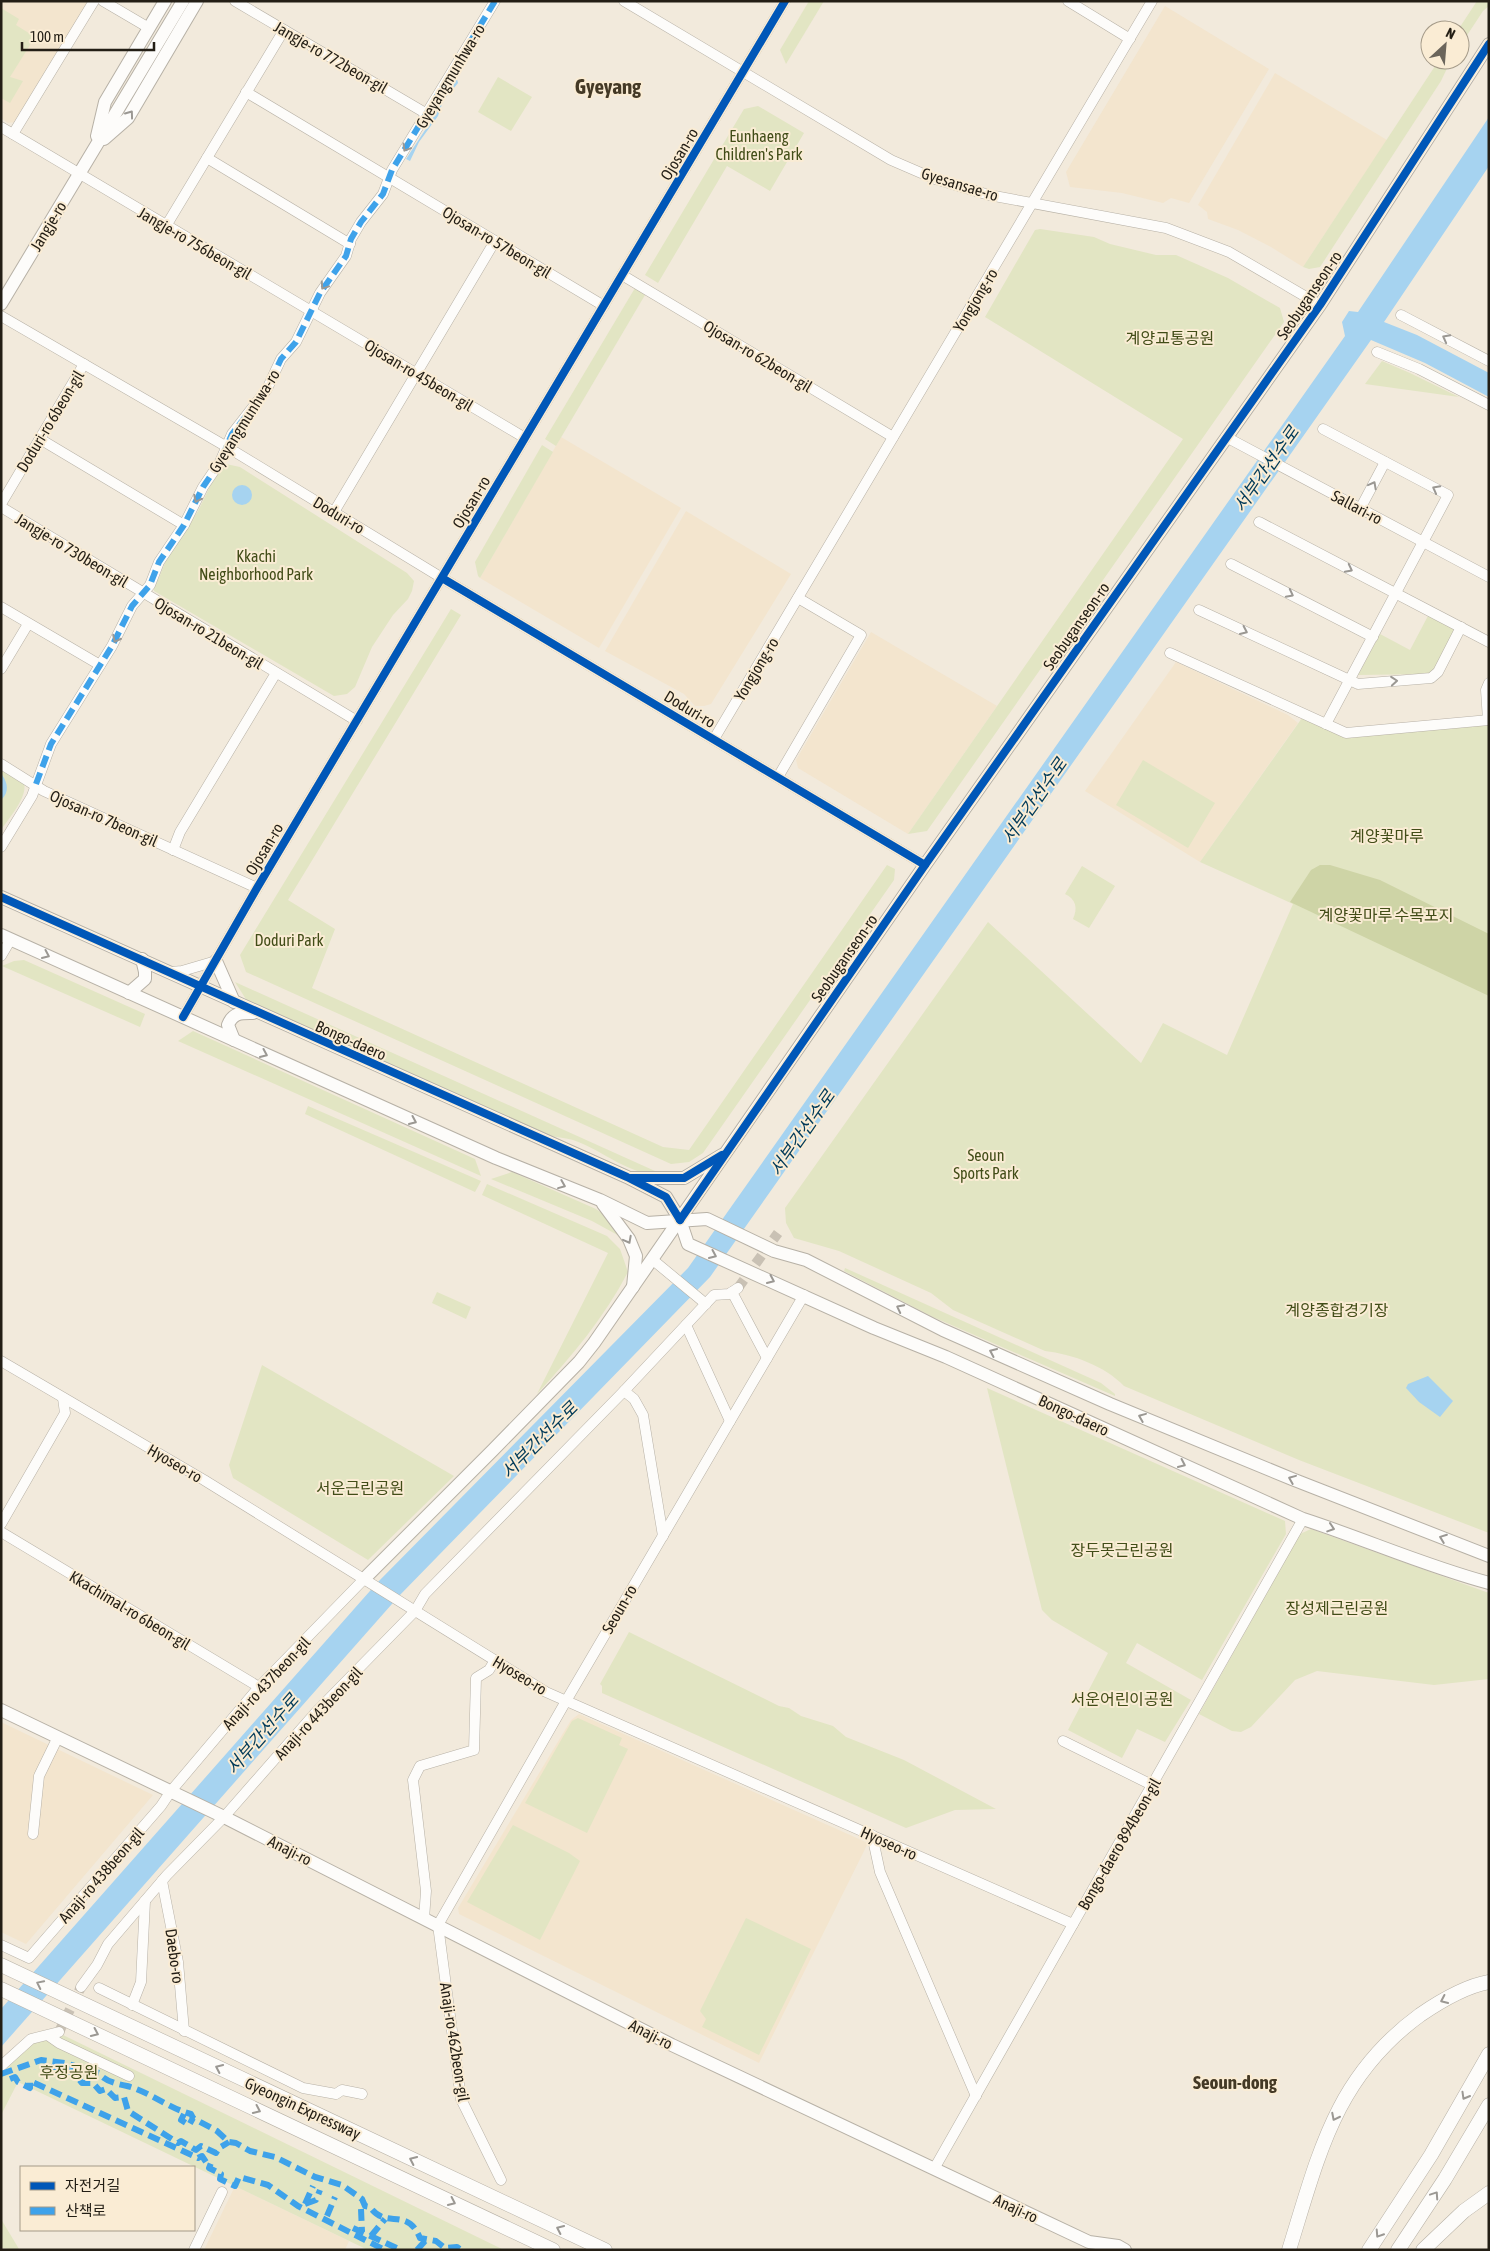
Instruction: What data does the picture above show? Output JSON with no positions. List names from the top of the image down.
{
  "streets": {
    "highway": ["Gyeongin Expressway"],
    "main road": [
      "Jangje-ro",
      "Seobuganseon-ro",
      "Bongo-daero",
      "Anaji-ro"
    ],
    "street": [
      "Jangje-ro 772beon-gil",
      "Gyeyangmunhwa-ro",
      "Ojosan-ro",
      "Gyesansae-ro",
      "Ojosan-ro 57beon-gil",
      "Jangje-ro 756beon-gil",
      "Yongjong-ro",
      "Ojosan-ro 62beon-gil",
      "Ojosan-ro 45beon-gil",
      "Doduri-ro 6beon-gil",
      "Sallari-ro",
      "Doduri-ro",
      "Jangje-ro 730beon-gil",
      "Ojosan-ro 21beon-gil",
      "Ojosan-ro 7beon-gil",
      "Hyoseo-ro",
      "Seoun-ro",
      "Kkachimal-ro 6beon-gil",
      "Anaji-ro 437beon-gil",
      "Anaji-ro 443beon-gil",
      "Bongo-daero 894beon-gil",
      "Anaji-ro 438beon-gil",
      "Daebo-ro",
      "Anaji-ro 462beon-gil"
    ]
  },
  "crossings": [
    ["Jangje-ro 772beon-gil", "Gyeyangmunhwa-ro"],
    ["Gyeyangmunhwa-ro", "Ojosan-ro 57beon-gil"],
    ["Gyeyangmunhwa-ro", "Jangje-ro 756beon-gil"],
    ["Gyeyangmunhwa-ro", "Ojosan-ro 45beon-gil"],
    ["Gyeyangmunhwa-ro", "Doduri-ro"],
    ["Gyeyangmunhwa-ro", "Jangje-ro 730beon-gil"],
    ["Gyeyangmunhwa-ro", "Ojosan-ro 21beon-gil"],
    ["Gyeyangmunhwa-ro", "Ojosan-ro 7beon-gil"],
    ["Ojosan-ro", "Gyesansae-ro"],
    ["Ojosan-ro", "Ojosan-ro 57beon-gil"],
    ["Ojosan-ro", "Ojosan-ro 62beon-gil"],
    ["Ojosan-ro", "Ojosan-ro 45beon-gil"],
    ["Ojosan-ro", "Doduri-ro"],
    ["Ojosan-ro", "Ojosan-ro 21beon-gil"],
    ["Ojosan-ro", "Ojosan-ro 7beon-gil"],
    ["Ojosan-ro", "Bongo-daero"],
    ["Gyesansae-ro", "Seobuganseon-ro"],
    ["Gyesansae-ro", "Yongjong-ro"],
    ["Jangje-ro", "Jangje-ro 756beon-gil"],
    ["Jangje-ro 756beon-gil", "Ojosan-ro 45beon-gil"],
    ["Seobuganseon-ro", "Sallari-ro"],
    ["Seobuganseon-ro", "Doduri-ro"],
    ["Seobuganseon-ro", "Bongo-daero"],
    ["Seobuganseon-ro", "Hyoseo-ro"],
    ["Seobuganseon-ro", "Anaji-ro 437beon-gil"],
    ["Yongjong-ro", "Ojosan-ro 62beon-gil"],
    ["Yongjong-ro", "Doduri-ro"],
    ["Doduri-ro 6beon-gil", "Doduri-ro"],
    ["Doduri-ro 6beon-gil", "Jangje-ro 730beon-gil"],
    ["Jangje-ro 730beon-gil", "Ojosan-ro 21beon-gil"],
    ["Ojosan-ro 21beon-gil", "Ojosan-ro 7beon-gil"],
    ["Bongo-daero", "Seoun-ro"],
    ["Bongo-daero", "Bongo-daero 894beon-gil"],
    ["Hyoseo-ro", "Seoun-ro"],
    ["Hyoseo-ro", "Anaji-ro 437beon-gil"],
    ["Hyoseo-ro", "Anaji-ro 443beon-gil"],
    ["Hyoseo-ro", "Bongo-daero 894beon-gil"],
    ["Seoun-ro", "Anaji-ro 443beon-gil"],
    ["Seoun-ro", "Anaji-ro"],
    ["Seoun-ro", "Anaji-ro 462beon-gil"],
    ["Kkachimal-ro 6beon-gil", "Anaji-ro 437beon-gil"],
    ["Anaji-ro 437beon-gil", "Anaji-ro"],
    ["Anaji-ro 437beon-gil", "Anaji-ro 438beon-gil"],
    ["Anaji-ro 443beon-gil", "Anaji-ro"],
    ["Bongo-daero 894beon-gil", "Anaji-ro"],
    ["Anaji-ro", "Anaji-ro 438beon-gil"],
    ["Anaji-ro", "Anaji-ro 462beon-gil"]
  ],
  "districts": ["Gyeyang", "Seoun-dong"],
  "water": ["서부간선수로"],
  "parks": [
    "Eunhaeng Children's Park",
    "계양교통공원",
    "Kkachi Neighborhood Park",
    "계양꽃마루",
    "계양꽃마루 수목포지",
    "Doduri Park",
    "Seoun Sports Park",
    "계양종합경기장",
    "서운근린공원",
    "장두못근린공원",
    "장성제근린공원",
    "서운어린이공원",
    "후정공원"
  ],
  "legend": ["자전거길", "산책로"],
  "scale_bar": "100 m",
  "north": "top right"
}
